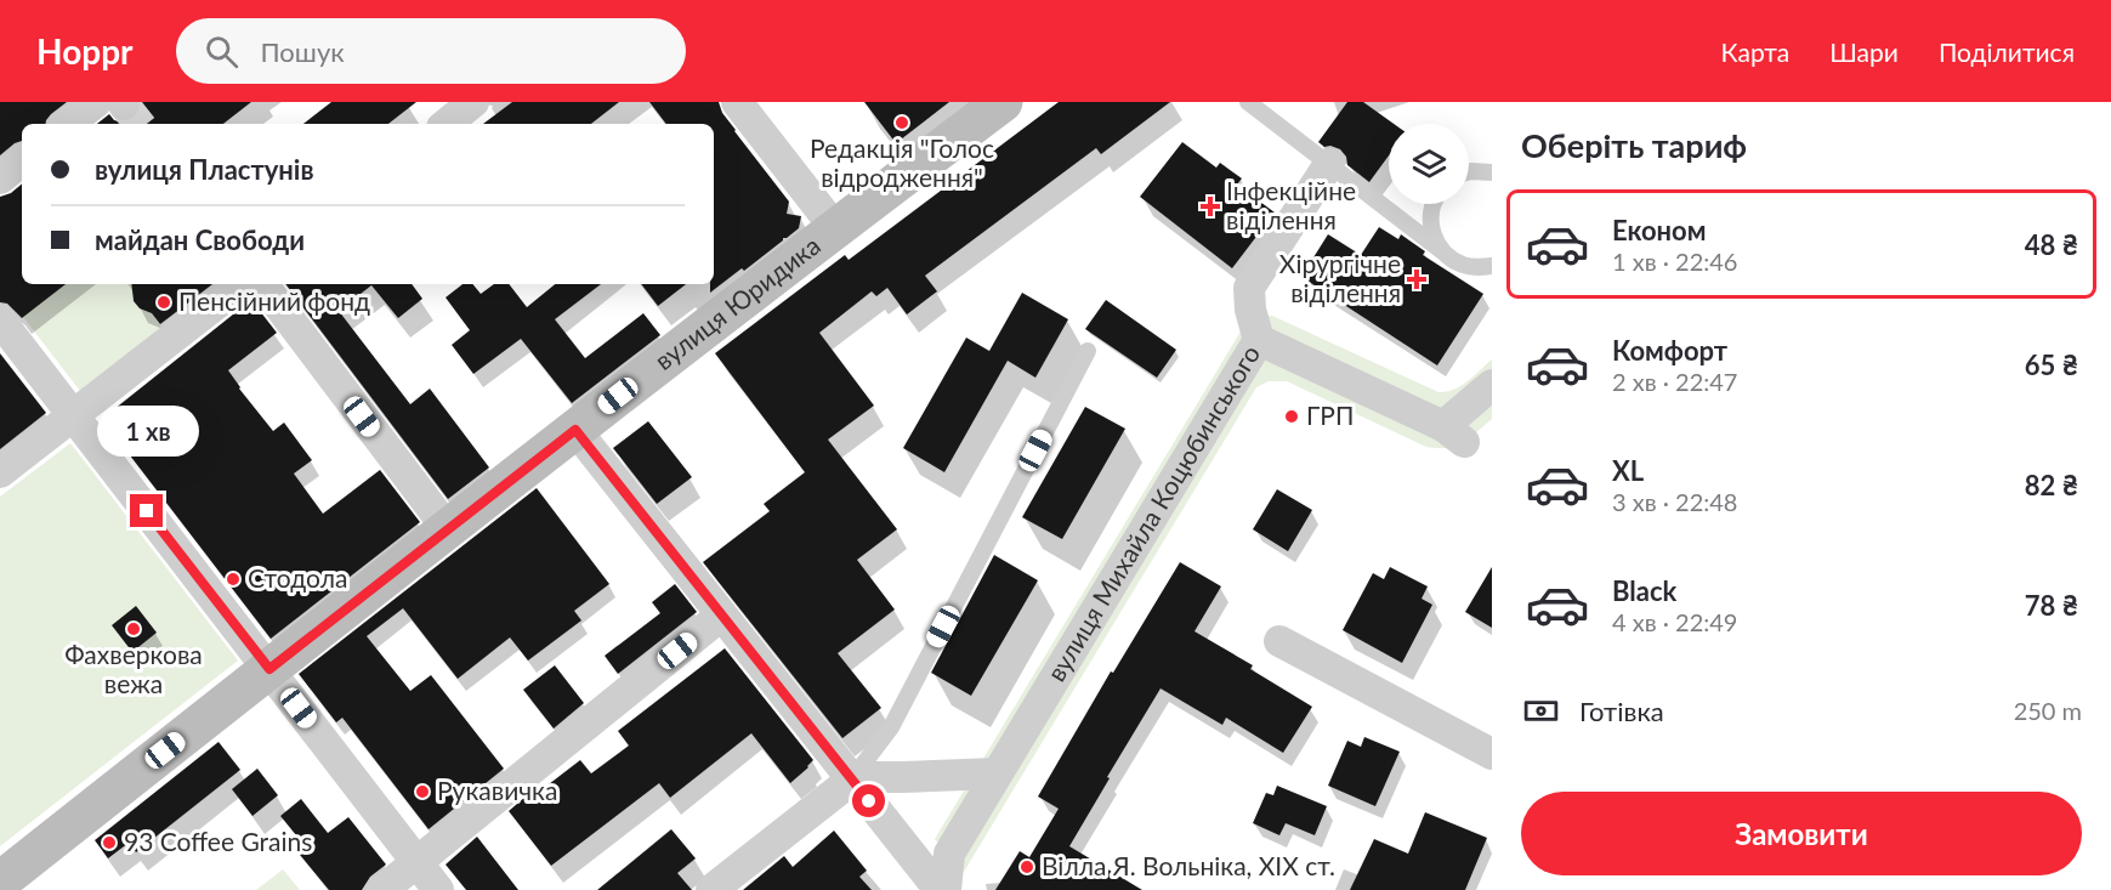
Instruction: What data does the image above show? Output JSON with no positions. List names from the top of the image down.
{
  "streets": {
    "street": ["вулиця Юридика", "вулиця Михайла Коцюбинського"]
  },
  "places": {
    "other": [
      "Редакція \"Голос відродження\"",
      "Пенсійний фонд",
      "ГРП",
      "Стодола",
      "Фахверкова вежа",
      "Рукавичка",
      "93 Coffee Grains",
      "Вілла Я. Вольніка, XIX ст."
    ],
    "health": ["Інфекційне віділення", "Хірургічне віділення"]
  },
  "page": {
    "header": "Hoppr",
    "search": "Пошук",
    "nav": ["Карта", "Шари", "Поділитися"],
    "heading": "Оберіть тариф",
    "banner": ["вулиця Пластунів", "майдан Свободи"],
    "list": [
      {
        "name": "Економ",
        "note": "1 хв · 22:46",
        "value": "48 ₴"
      },
      {
        "name": "Комфорт",
        "note": "2 хв · 22:47",
        "value": "65 ₴"
      },
      {
        "name": "XL",
        "note": "3 хв · 22:48",
        "value": "82 ₴"
      },
      {
        "name": "Black",
        "note": "4 хв · 22:49",
        "value": "78 ₴"
      }
    ],
    "bubble": "1 хв",
    "pay": ["Готівка", "250 m"],
    "buttons": "Замовити"
  }
}
